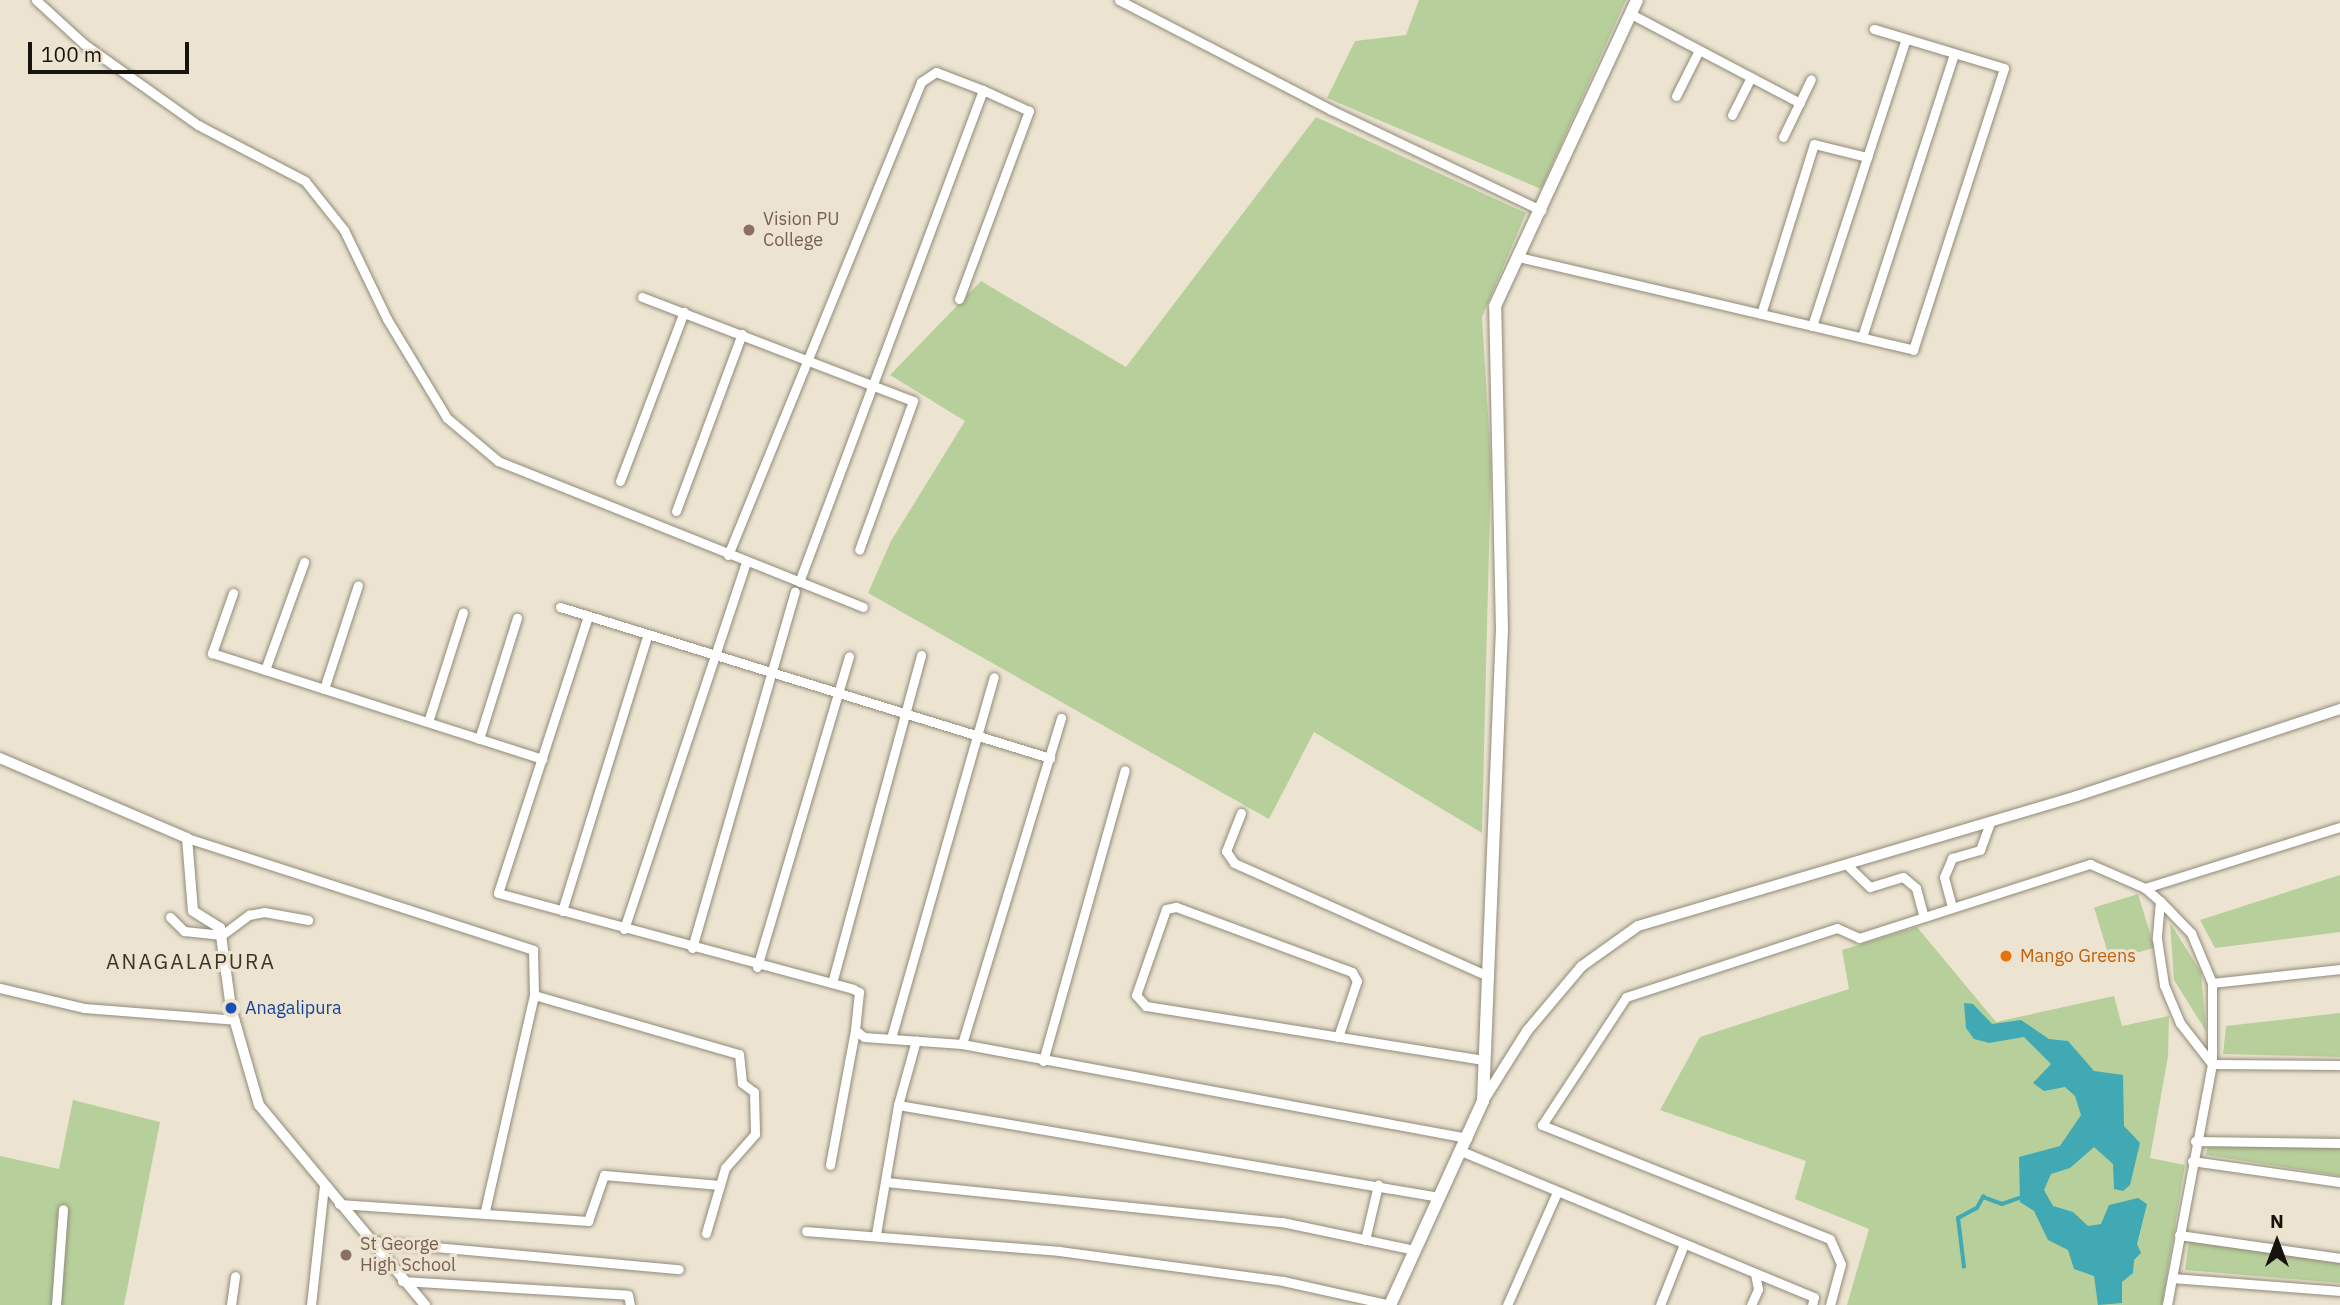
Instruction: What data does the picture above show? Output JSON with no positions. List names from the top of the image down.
{
  "districts": ["ANAGALAPURA"],
  "places": [
    "Vision PU College",
    "Mango Greens",
    "Anagalipura",
    "St George High School"
  ],
  "scale_bar": "100 m",
  "north": "top"
}
